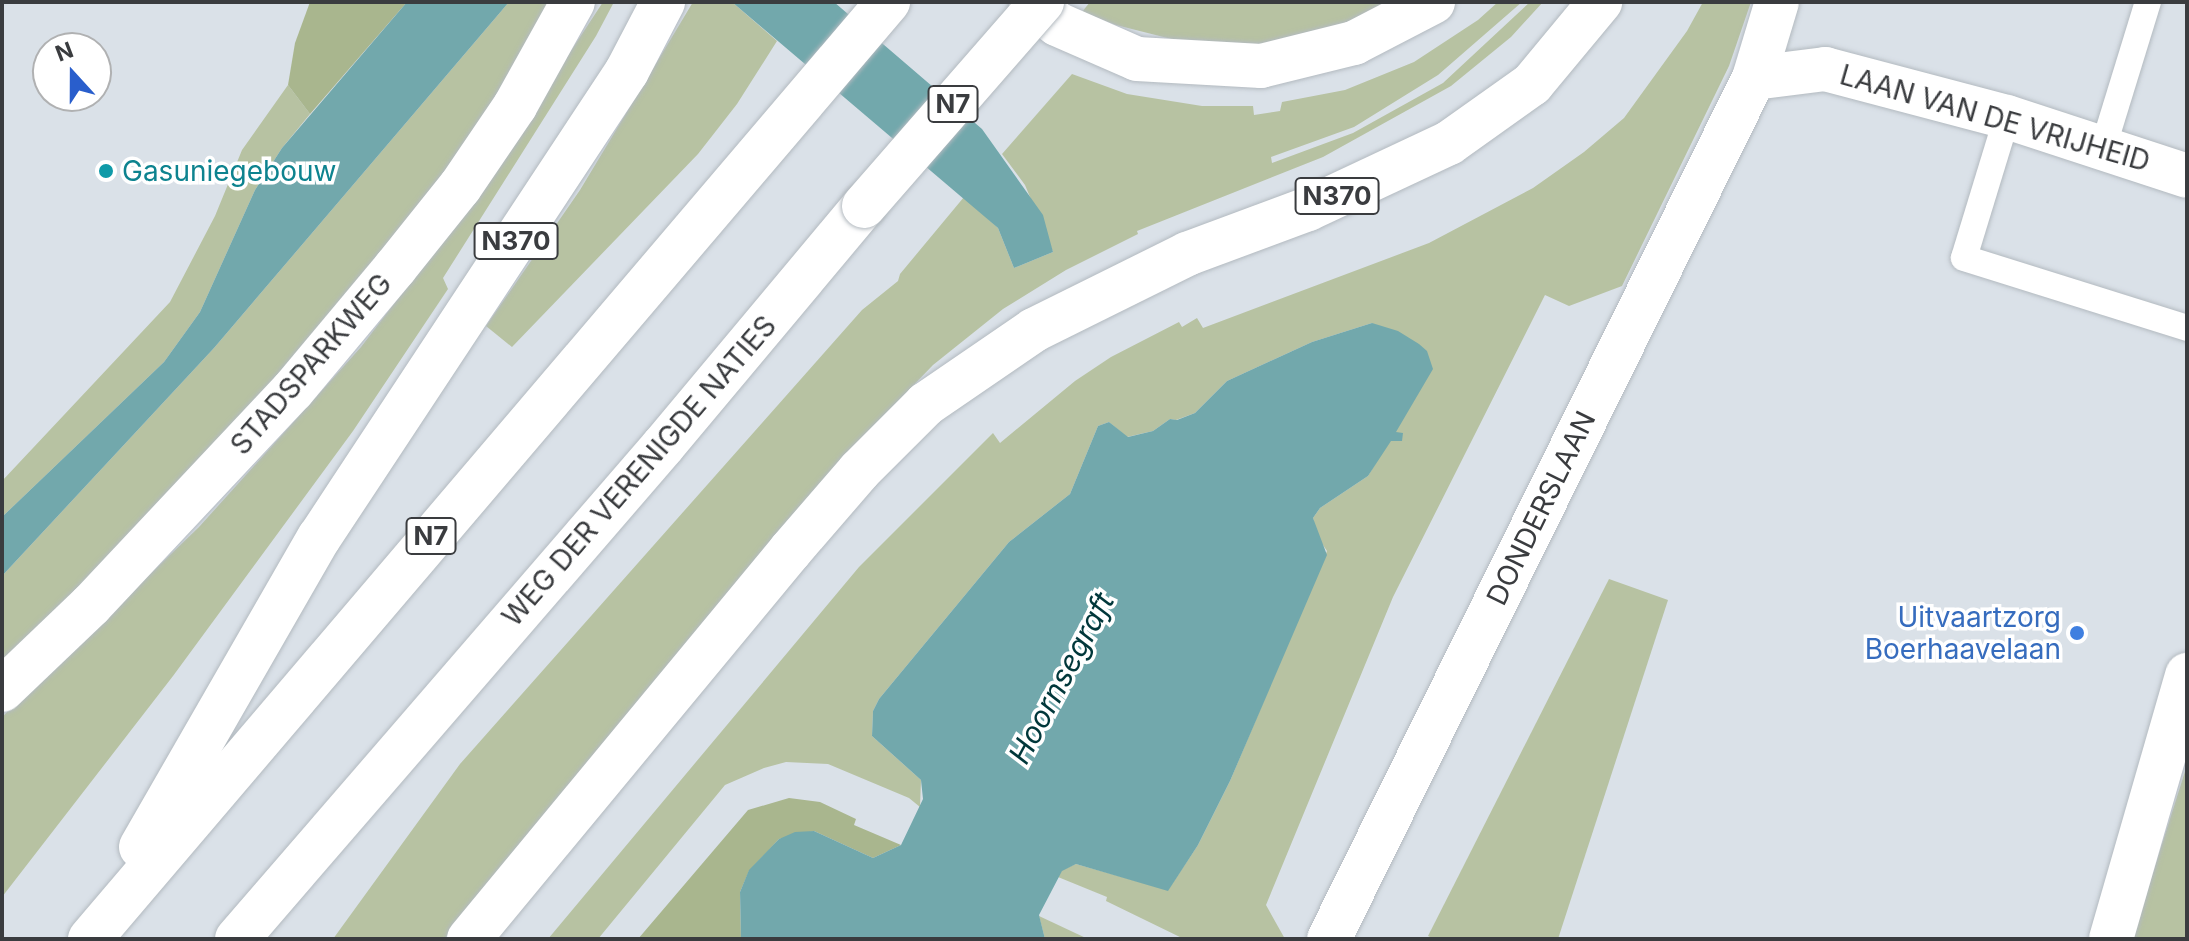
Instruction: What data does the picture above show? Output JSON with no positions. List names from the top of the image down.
{
  "streets": {
    "main road": [
      "N7",
      "LAAN VAN DE VRIJHEID",
      "N370",
      "STADSPARKWEG",
      "WEG DER VERENIGDE NATIES",
      "DONDERSLAAN"
    ]
  },
  "crossings": [
    ["N7", "N370"],
    ["LAAN VAN DE VRIJHEID", "DONDERSLAAN"]
  ],
  "water": ["Hoornsegraft"],
  "places": ["Gasuniegebouw", "Uitvaartzorg Boerhaavelaan"],
  "north": "top"
}
